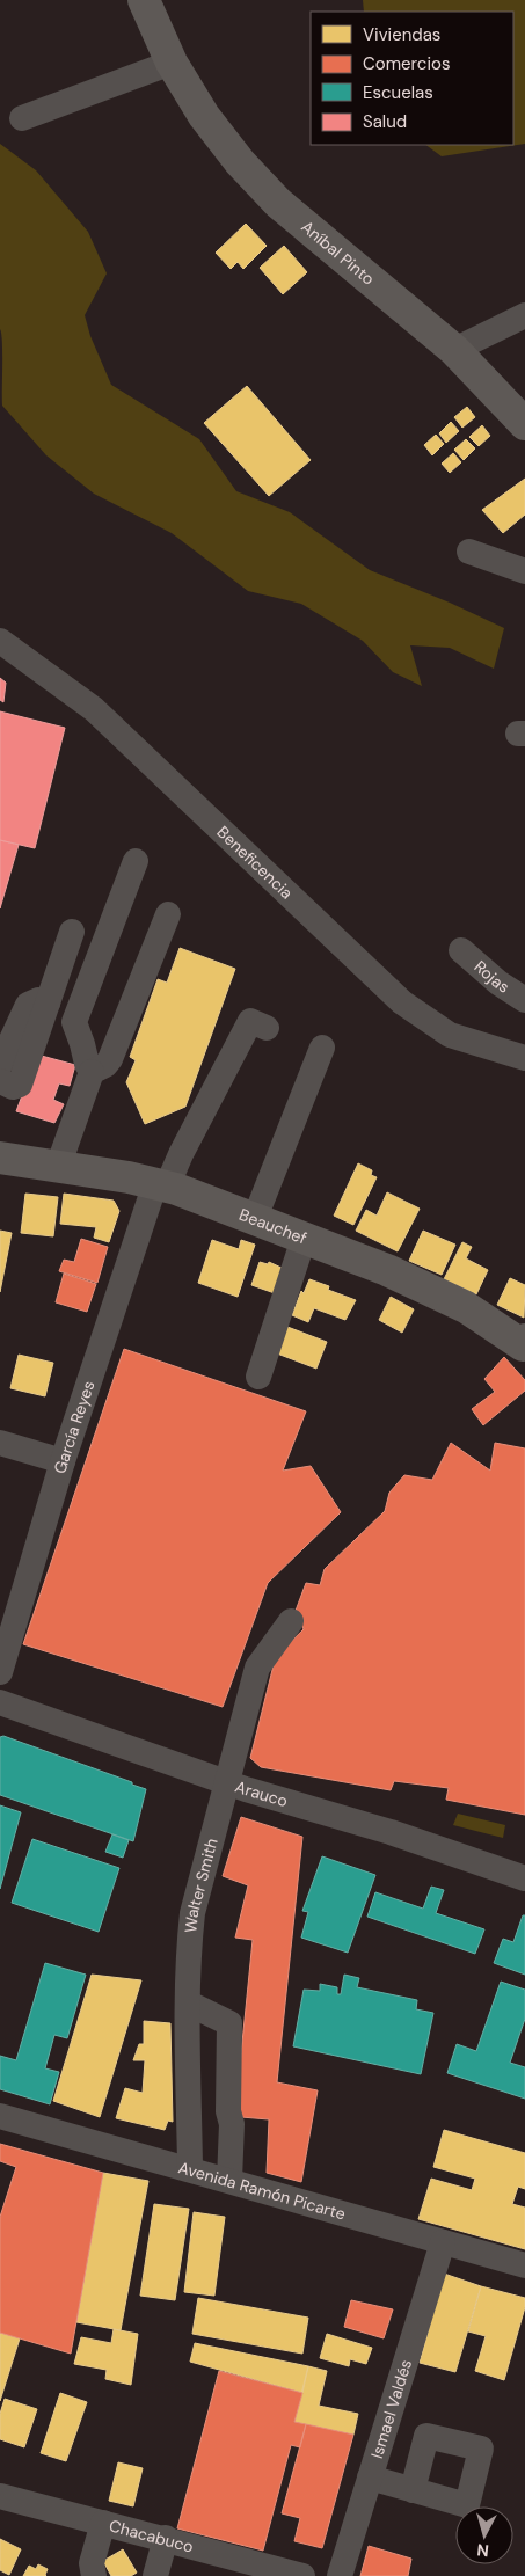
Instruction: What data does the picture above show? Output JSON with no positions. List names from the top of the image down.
{
  "streets": {
    "main road": ["Aníbal Pinto", "Beauchef"],
    "street": [
      "Beneficencia",
      "Rojas",
      "García Reyes",
      "Arauco",
      "Walter Smith",
      "Avenida Ramón Picarte",
      "Ismael Valdés",
      "Chacabuco"
    ]
  },
  "crossings": [
    ["Beauchef", "García Reyes"],
    ["Arauco", "Walter Smith"],
    ["Walter Smith", "Avenida Ramón Picarte"],
    ["Avenida Ramón Picarte", "Ismael Valdés"]
  ],
  "legend": [
    "Viviendas",
    "Comercios",
    "Escuelas",
    "Salud"
  ],
  "north": "bottom"
}
